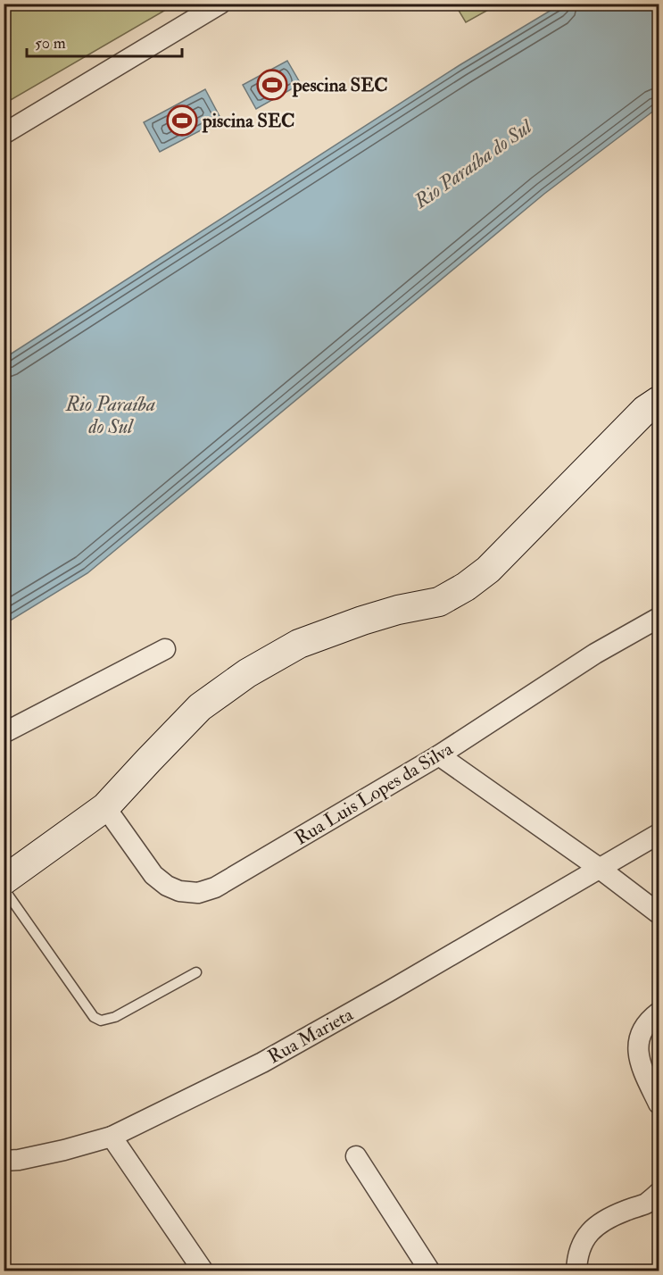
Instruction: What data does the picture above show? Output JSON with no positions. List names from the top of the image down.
{
  "streets": {
    "street": ["Rua Luis Lopes da Silva", "Rua Marieta"]
  },
  "water": ["Rio Paraíba do Sul"],
  "places": {
    "sports": ["pescina SEC", "piscina SEC"]
  },
  "scale_bar": "50 m"
}
